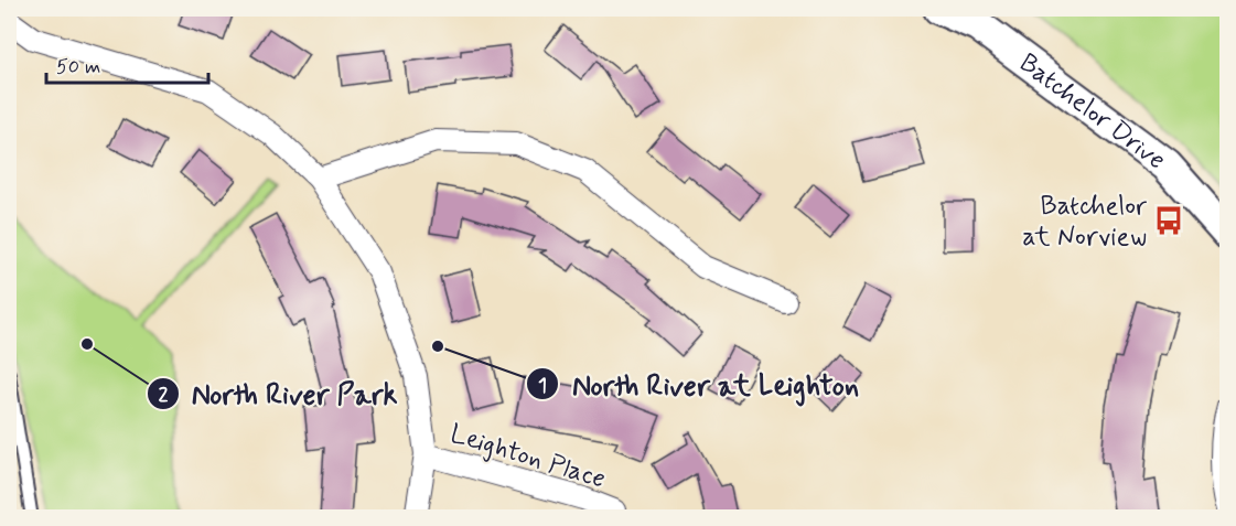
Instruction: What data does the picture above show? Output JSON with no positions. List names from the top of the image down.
{
  "streets": {
    "street": ["Batchelor Drive", "Leighton Place"]
  },
  "places": {
    "bus stop": ["Batchelor at Norview"],
    "other": ["North River Park", "North River at Leighton"]
  },
  "scale_bar": "50 m"
}
